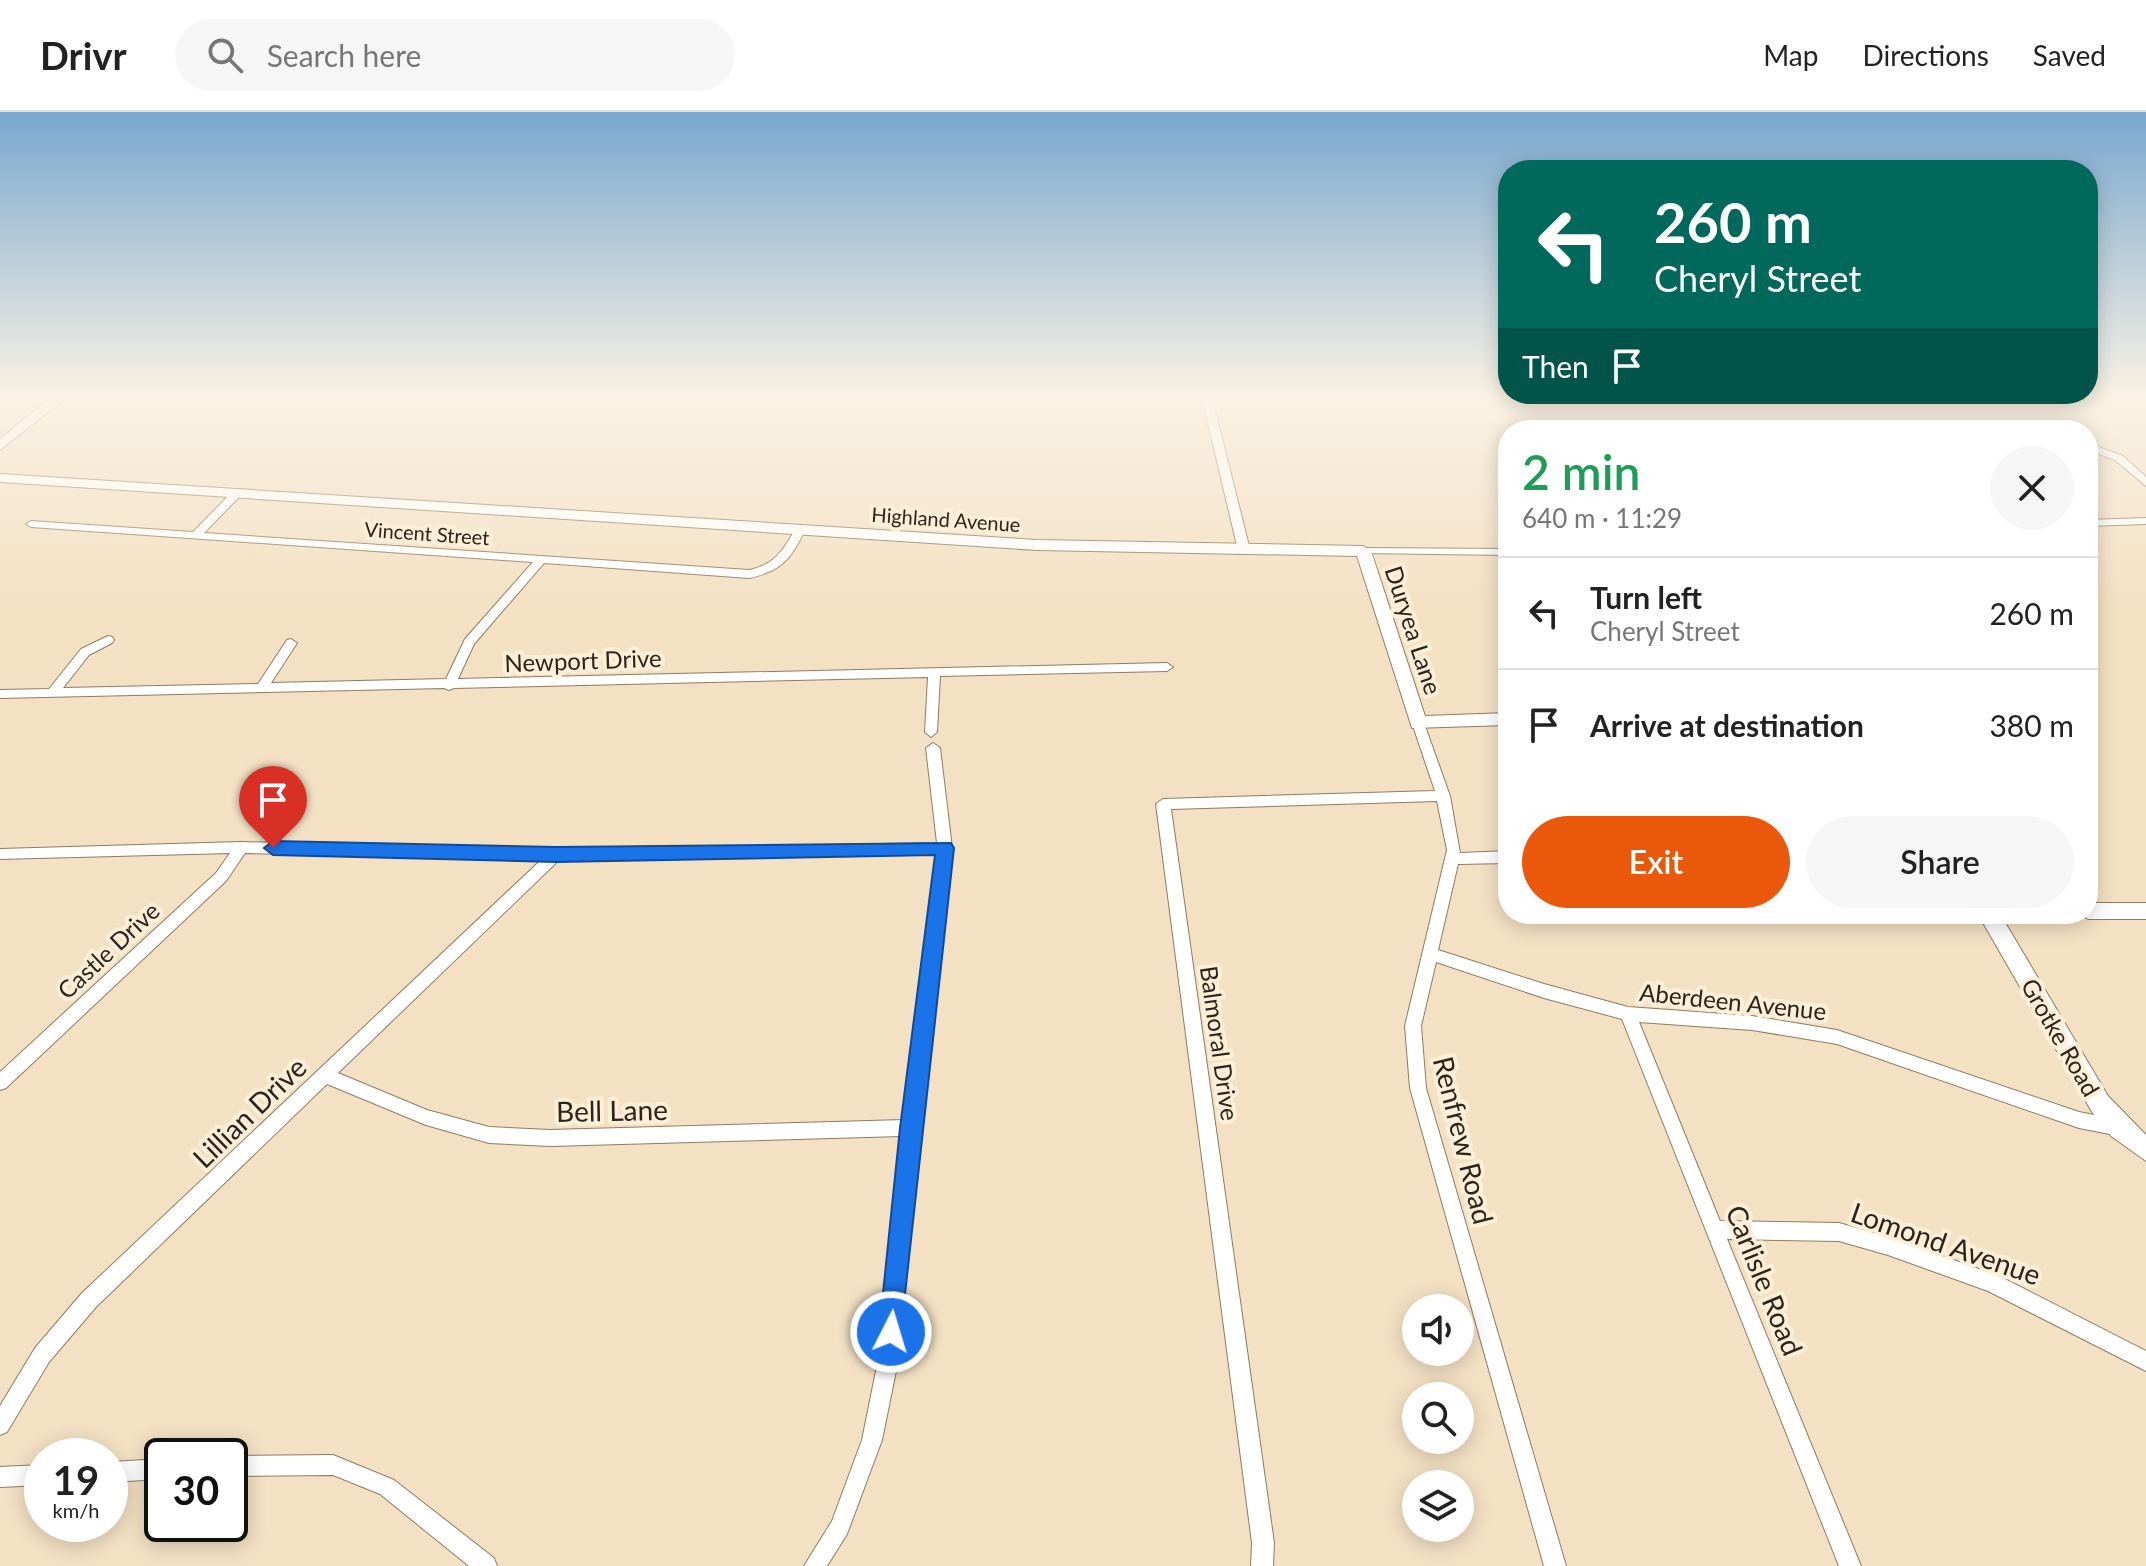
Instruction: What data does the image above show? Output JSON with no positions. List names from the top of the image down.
{
  "streets": {
    "street": [
      "Highland Avenue",
      "Vincent Street",
      "Duryea Lane",
      "Newport Drive",
      "Castle Drive",
      "Aberdeen Avenue",
      "Grotke Road",
      "Balmoral Drive",
      "Bell Lane",
      "Lillian Drive",
      "Renfrew Road",
      "Lomond Avenue",
      "Carlisle Road"
    ]
  },
  "crossings": [
    ["Highland Avenue", "Vincent Street"],
    ["Highland Avenue", "Duryea Lane"],
    ["Duryea Lane", "Renfrew Road"],
    ["Aberdeen Avenue", "Grotke Road"],
    ["Aberdeen Avenue", "Renfrew Road"],
    ["Aberdeen Avenue", "Carlisle Road"],
    ["Balmoral Drive", "Renfrew Road"],
    ["Bell Lane", "Lillian Drive"],
    ["Lomond Avenue", "Carlisle Road"]
  ],
  "page": {
    "header": "Drivr",
    "search": "Search here",
    "nav": ["Map", "Directions", "Saved"],
    "turn": ["260 m", "Cheryl Street"],
    "then": "Then",
    "heading": ["2 min", "640 m · 11:29"],
    "list": [
      {
        "name": "Turn left",
        "note": "Cheryl Street",
        "value": "260 m"
      },
      {
        "name": "Arrive at destination",
        "value": "380 m"
      }
    ],
    "buttons": ["Exit", "Share"],
    "speed": "19 km/h",
    "limit": "30"
  }
}
